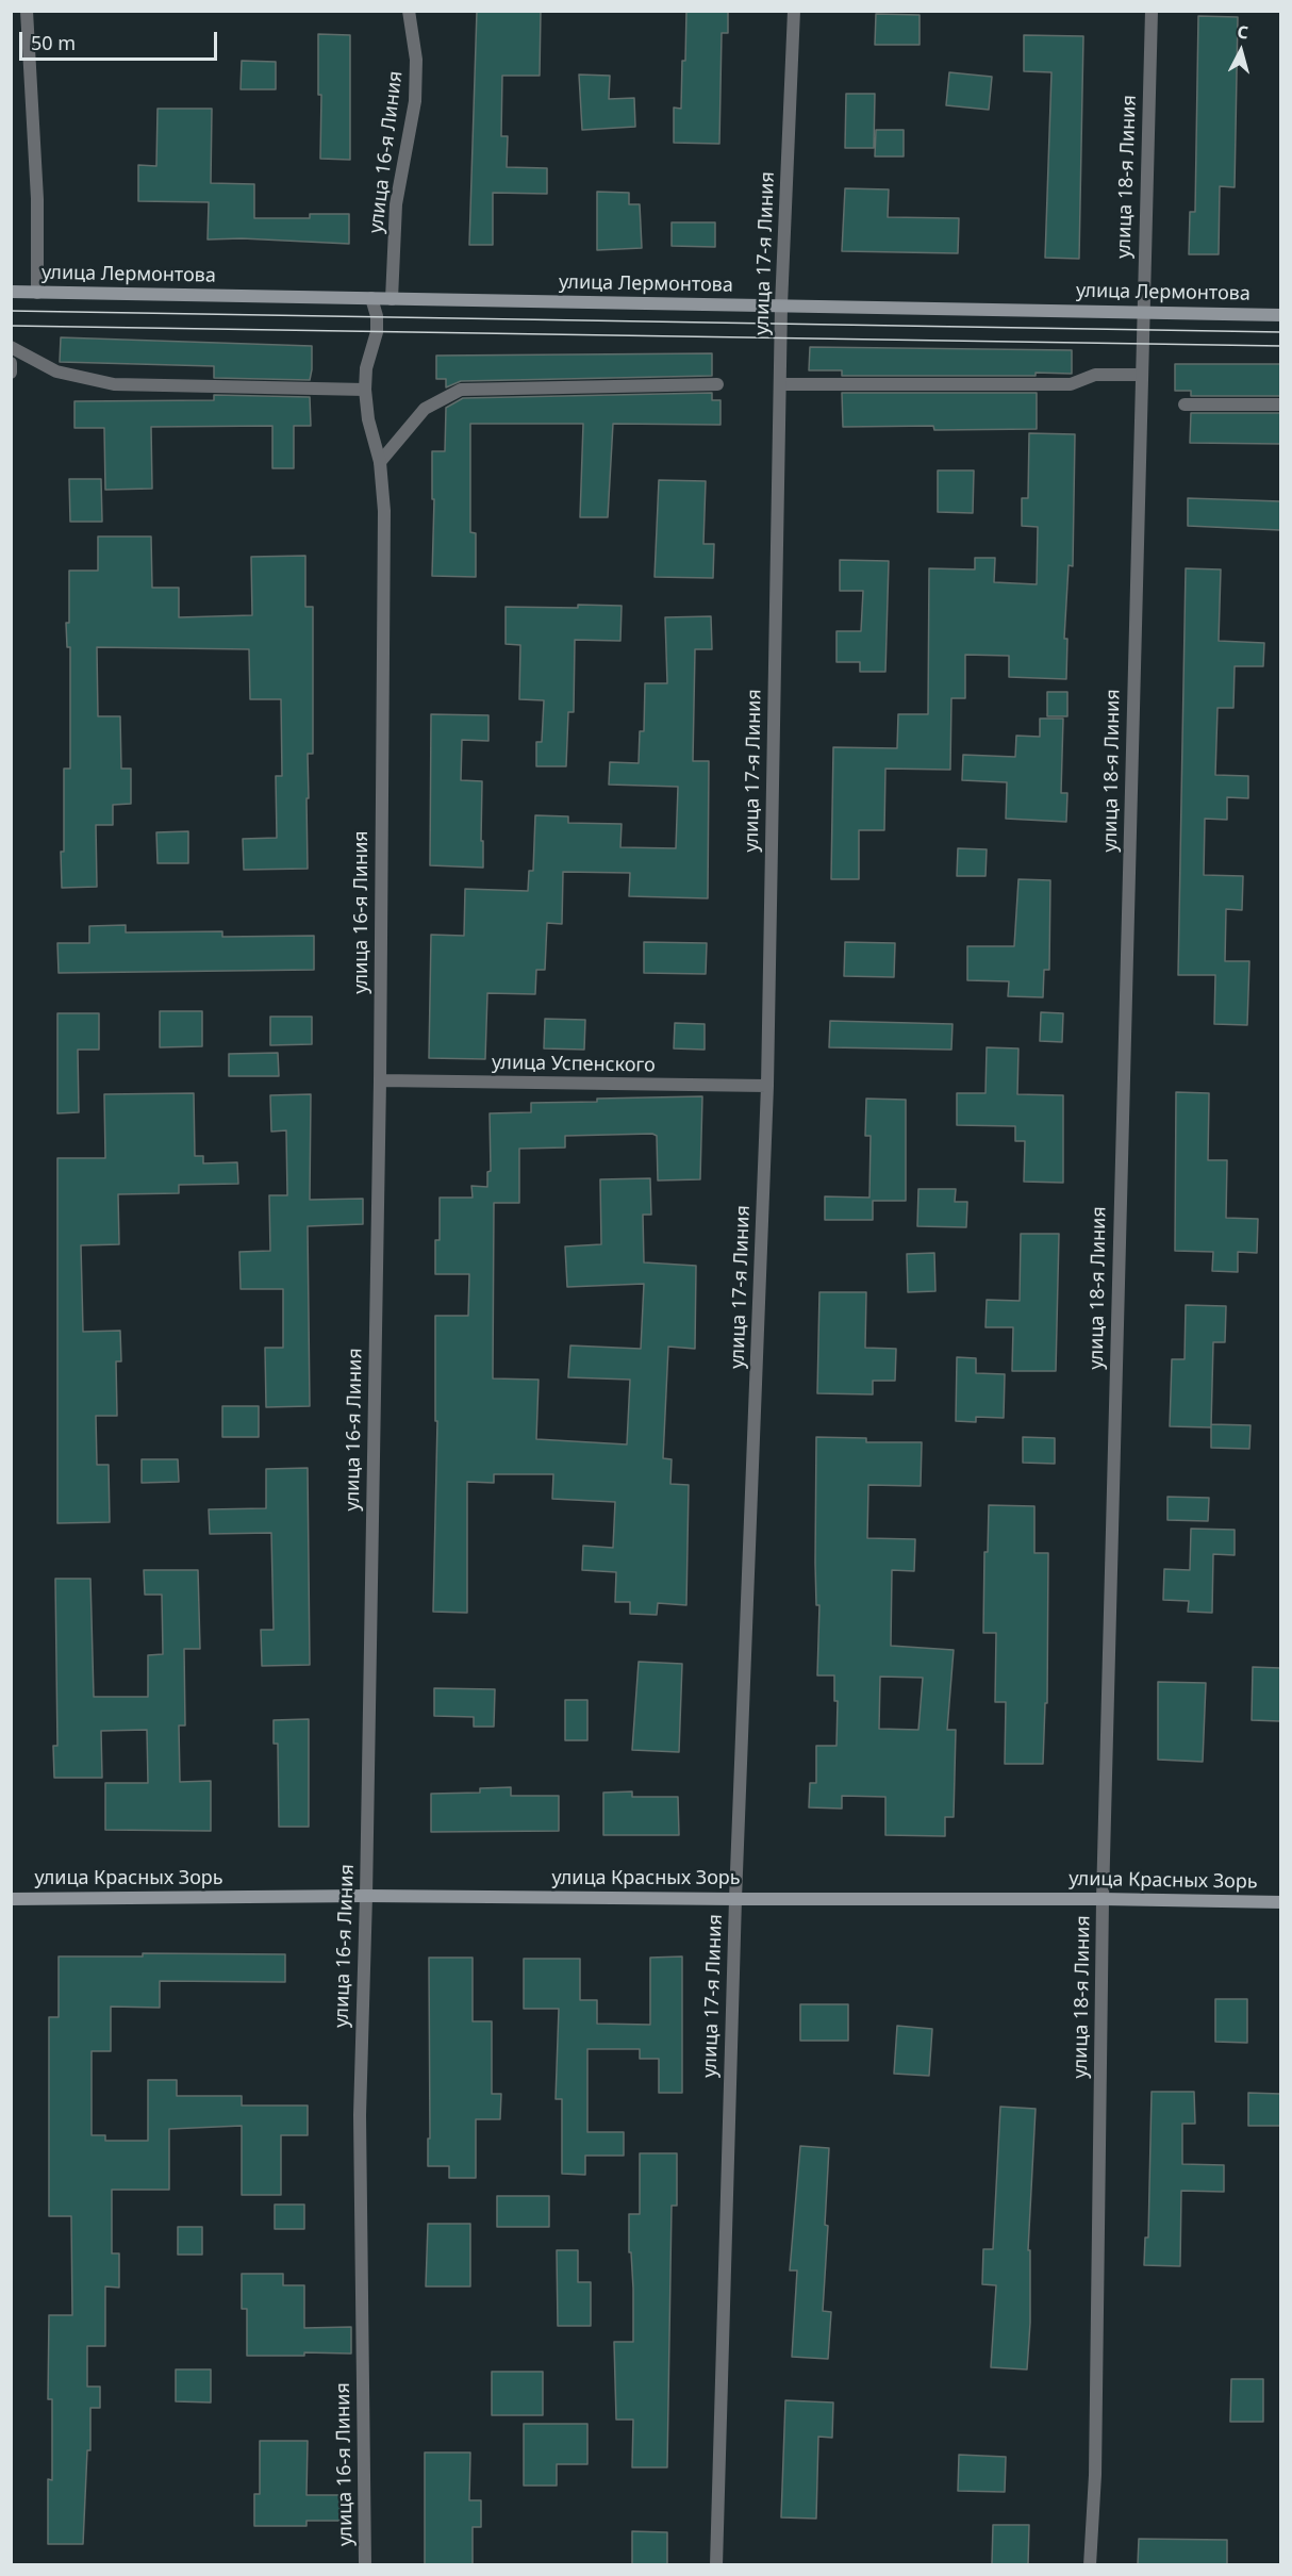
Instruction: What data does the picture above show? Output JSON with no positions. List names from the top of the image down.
{
  "streets": {
    "main road": ["улица Лермонтова", "улица Красных Зорь"],
    "street": [
      "улица 16-я Линия",
      "улица 18-я Линия",
      "улица 17-я Линия",
      "улица Успенского"
    ]
  },
  "crossings": [
    ["улица 16-я Линия", "улица Лермонтова"],
    ["улица 16-я Линия", "улица Успенского"],
    ["улица 16-я Линия", "улица Красных Зорь"],
    ["улица 18-я Линия", "улица Лермонтова"],
    ["улица 18-я Линия", "улица Красных Зорь"],
    ["улица 17-я Линия", "улица Лермонтова"],
    ["улица 17-я Линия", "улица Успенского"],
    ["улица 17-я Линия", "улица Красных Зорь"]
  ],
  "scale_bar": "50 m",
  "north": "top"
}
